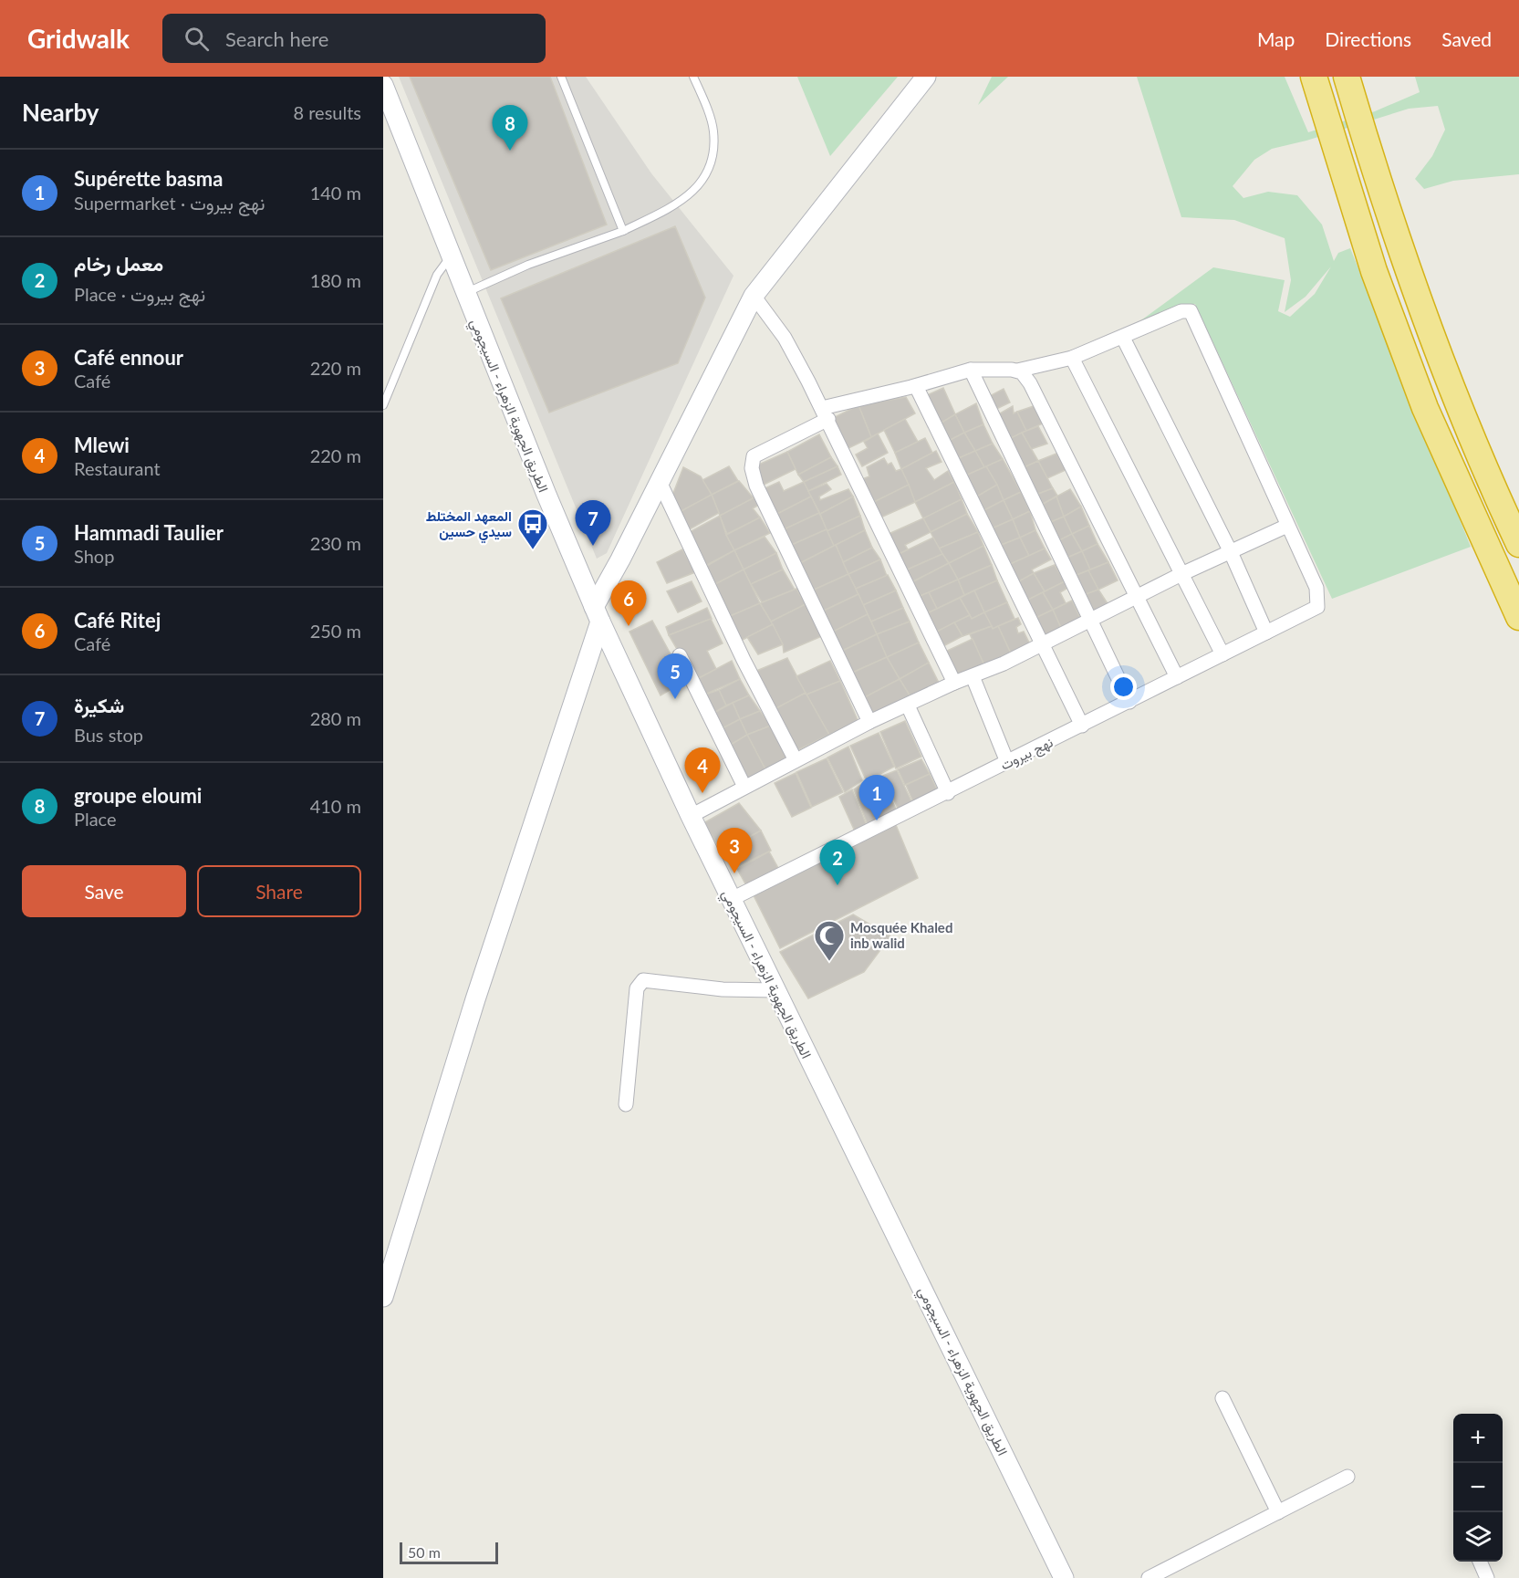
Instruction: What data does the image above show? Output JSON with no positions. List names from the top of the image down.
{
  "streets": {
    "main road": ["الطريق الجهوية الزهراء - السيجومي"],
    "street": ["نهج بيروت"]
  },
  "crossings": [
    ["الطريق الجهوية الزهراء - السيجومي", "نهج بيروت"]
  ],
  "places": {
    "bus stop": ["المعهد المختلط سيدي حسين"],
    "mosque": ["Mosquée Khaled inb walid"]
  },
  "scale_bar": "50 m",
  "page": {
    "header": "Gridwalk",
    "search": "Search here",
    "nav": ["Map", "Directions", "Saved"],
    "heading": ["Nearby", "8 results"],
    "pins": [
      "8",
      "7",
      "6",
      "5",
      "4",
      "1",
      "3",
      "2"
    ],
    "list": [
      {
        "mark": "1",
        "name": "Supérette basma",
        "note": "Supermarket · نهج بيروت",
        "value": "140 m"
      },
      {
        "mark": "2",
        "name": "معمل رخام",
        "note": "Place · نهج بيروت",
        "value": "180 m"
      },
      {
        "mark": "3",
        "name": "Café ennour",
        "note": "Café",
        "value": "220 m"
      },
      {
        "mark": "4",
        "name": "Mlewi",
        "note": "Restaurant",
        "value": "220 m"
      },
      {
        "mark": "5",
        "name": "Hammadi Taulier",
        "note": "Shop",
        "value": "230 m"
      },
      {
        "mark": "6",
        "name": "Café Ritej",
        "note": "Café",
        "value": "250 m"
      },
      {
        "mark": "7",
        "name": "شكيرة",
        "note": "Bus stop",
        "value": "280 m"
      },
      {
        "mark": "8",
        "name": "groupe eloumi",
        "note": "Place",
        "value": "410 m"
      }
    ],
    "buttons": ["Save", "Share"],
    "map_buttons": ["+", "−"],
    "scale": "50 m"
  }
}
